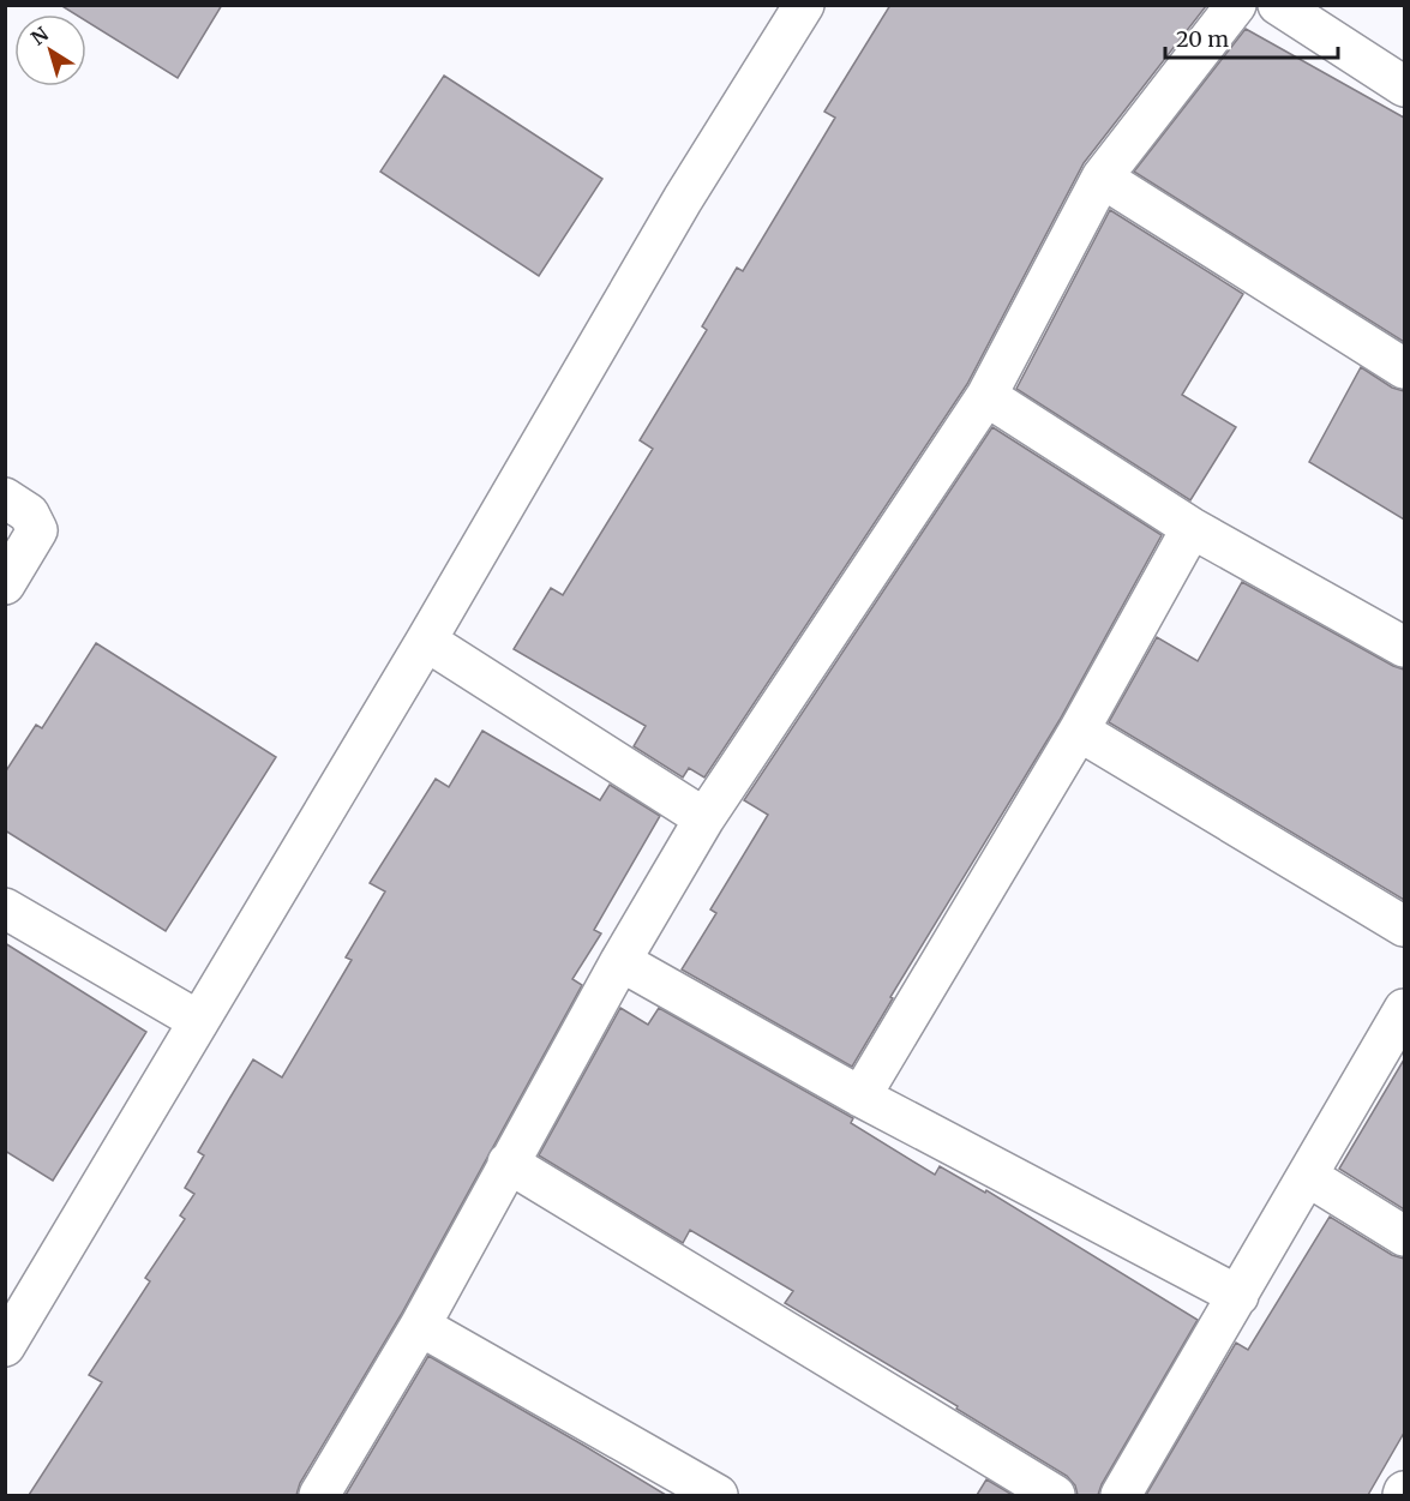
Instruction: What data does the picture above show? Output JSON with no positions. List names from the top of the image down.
{
  "scale_bar": "20 m",
  "north": "top left"
}
